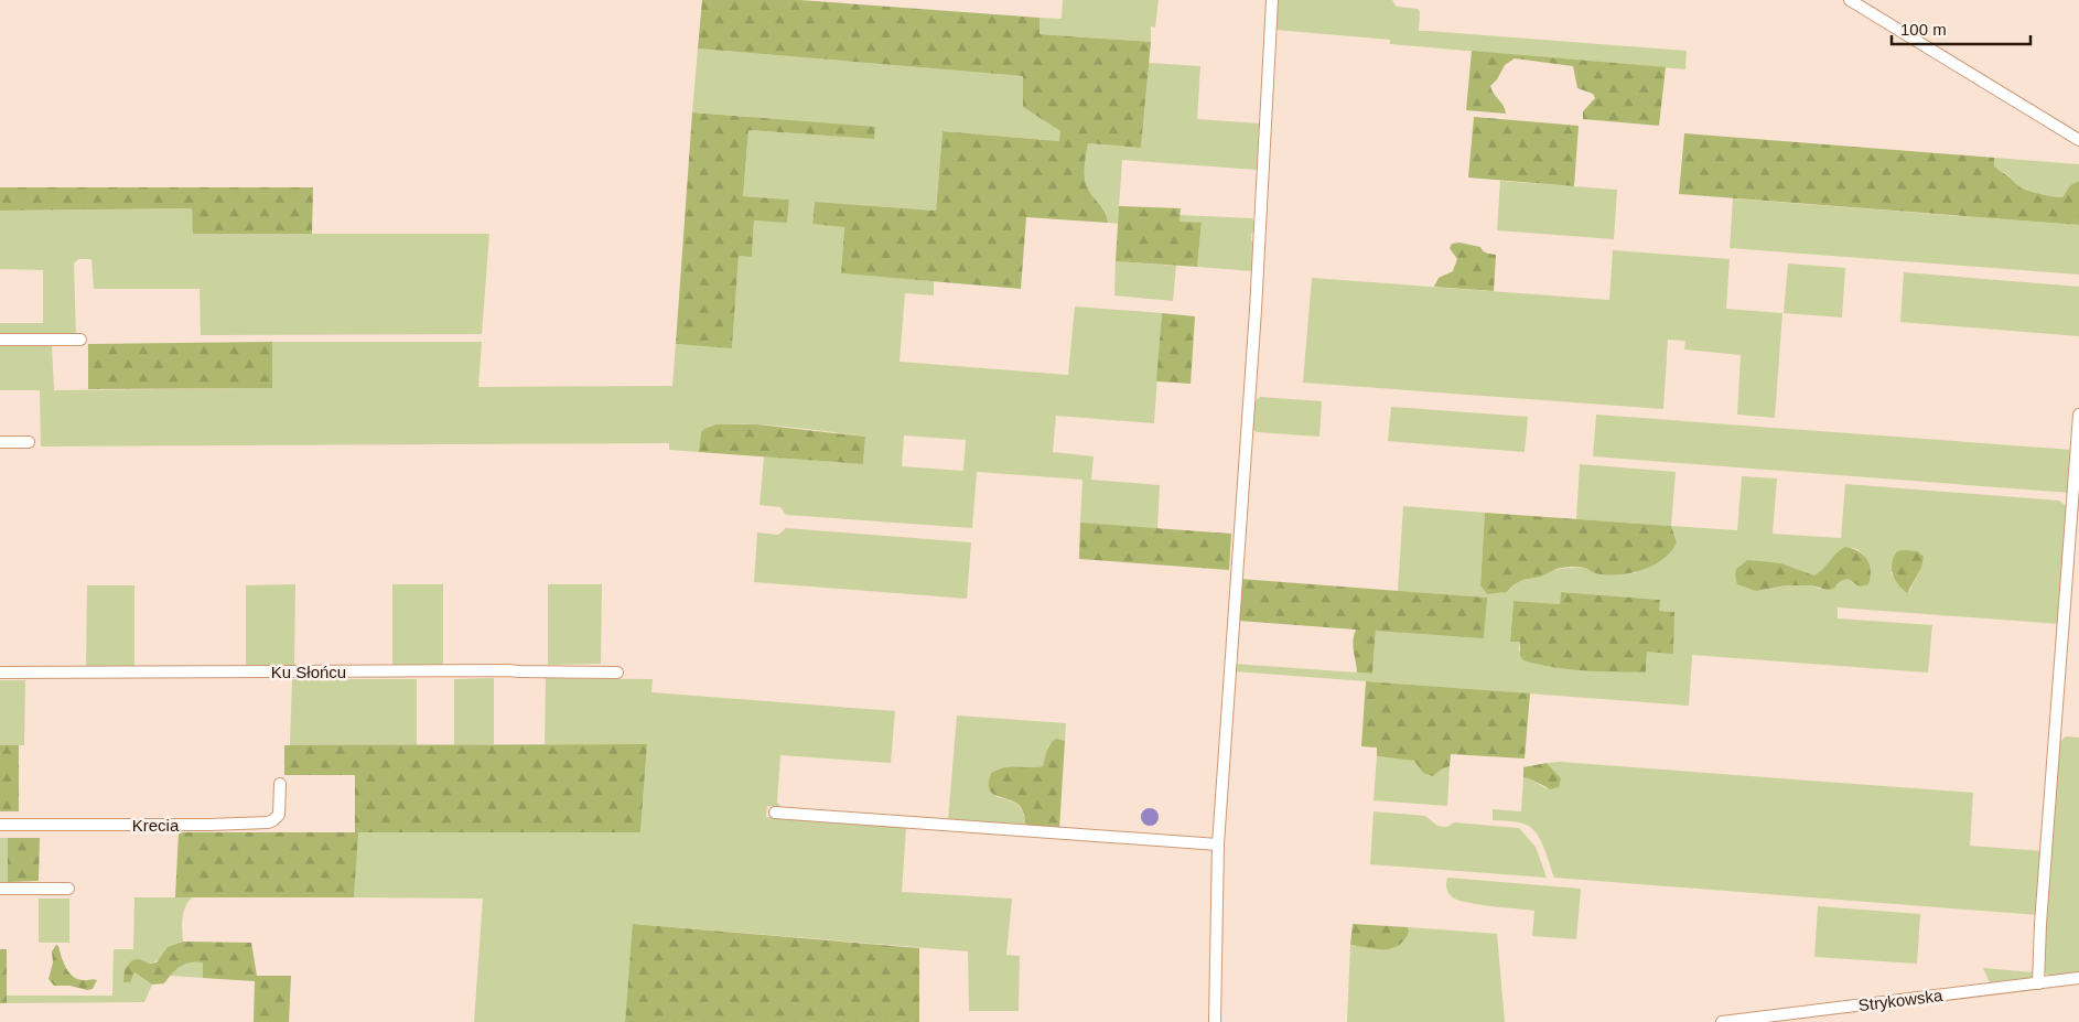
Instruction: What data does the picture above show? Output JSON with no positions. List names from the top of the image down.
{
  "streets": {
    "street": ["Ku Słońcu", "Krecia", "Strykowska"]
  },
  "scale_bar": "100 m"
}
